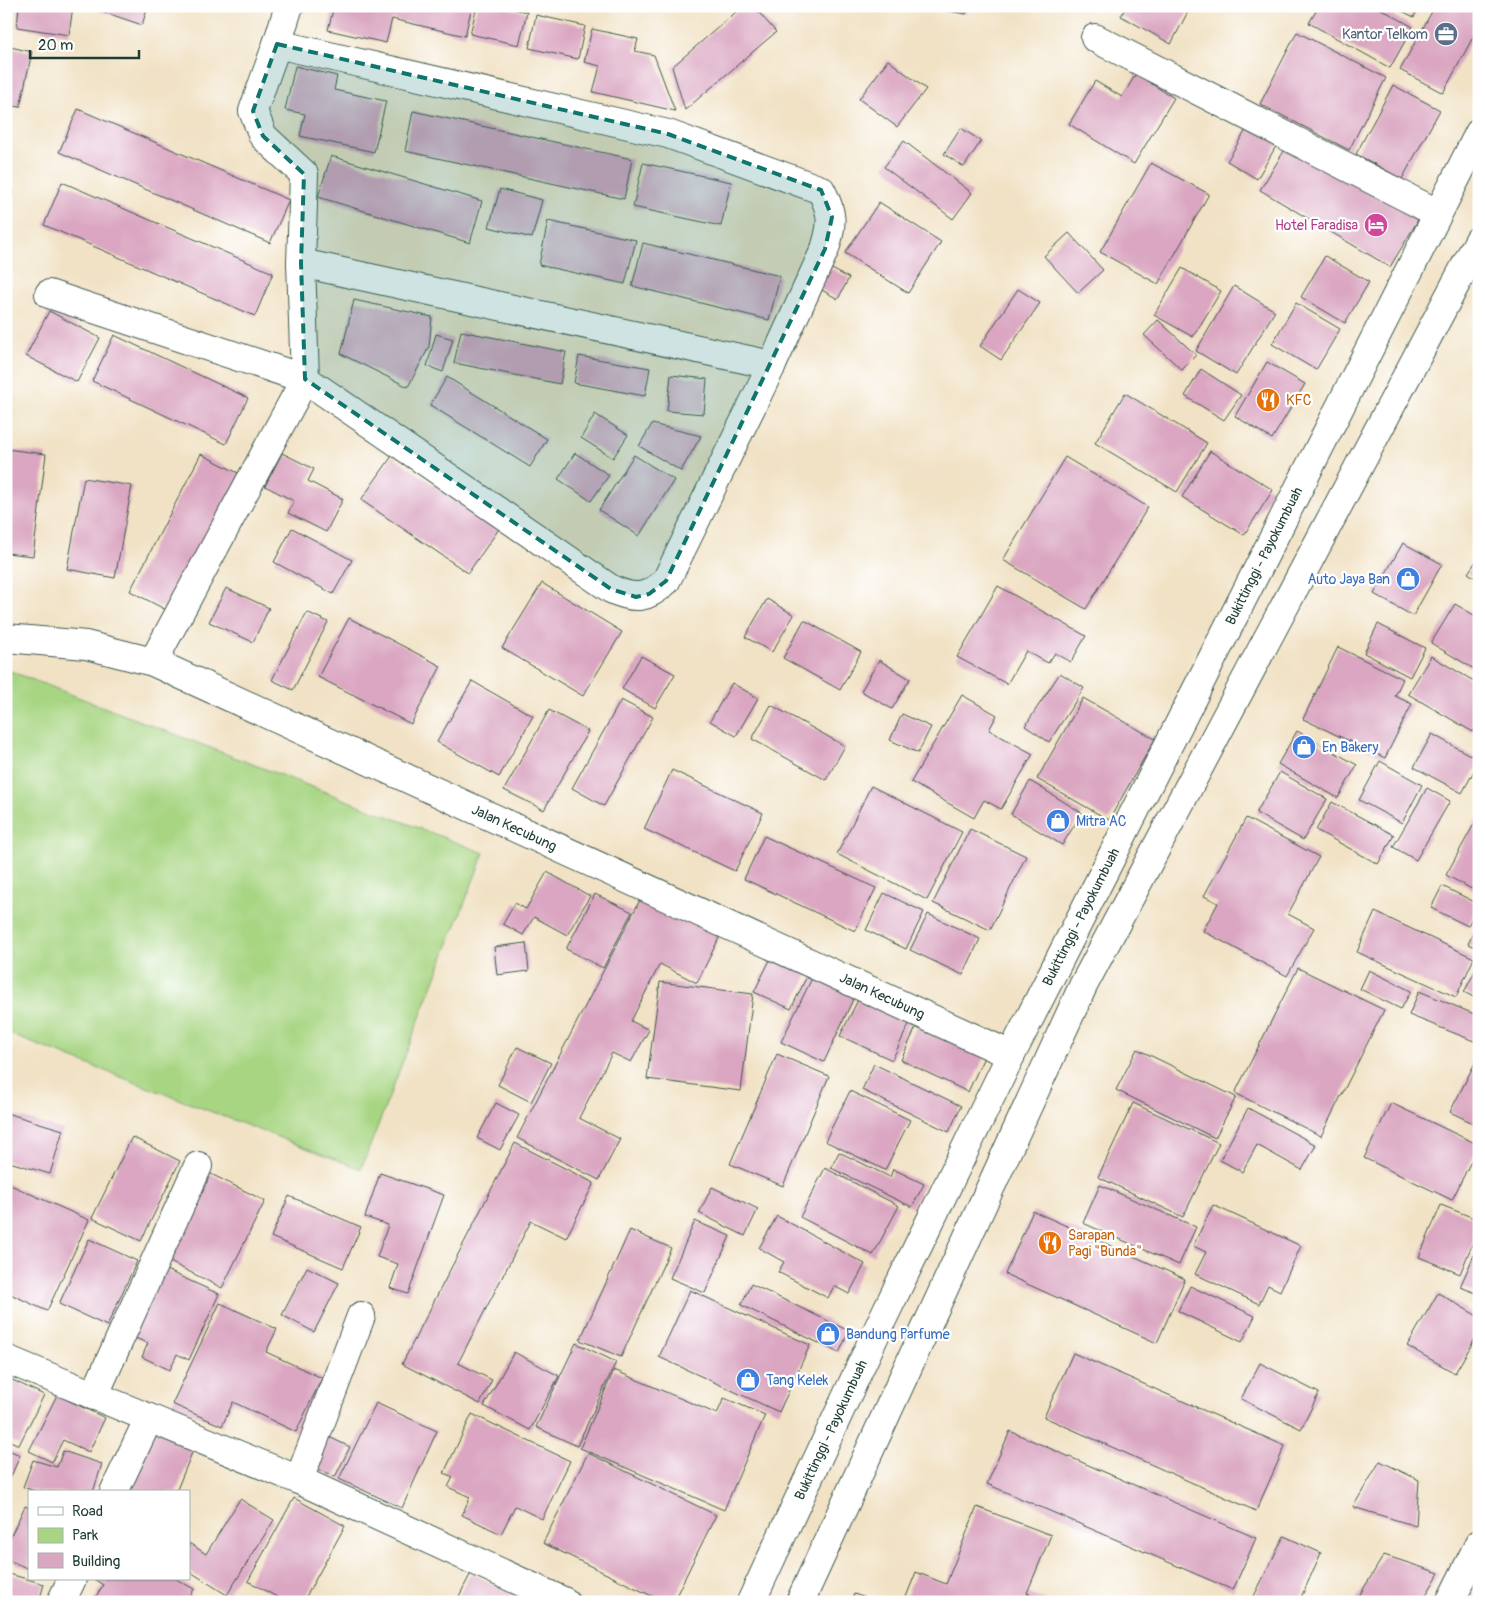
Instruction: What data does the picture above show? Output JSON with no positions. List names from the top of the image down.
{
  "streets": {
    "main road": ["Bukittinggi - Payokumbuah", "Jalan Kecubung"]
  },
  "crossings": [
    ["Bukittinggi - Payokumbuah", "Jalan Kecubung"]
  ],
  "places": {
    "office": ["Kantor Telkom"],
    "hotel": ["Hotel Faradisa"],
    "restaurant": ["KFC", "Sarapan Pagi \"Bunda\""],
    "shop": [
      "Auto Jaya Ban",
      "En Bakery",
      "Mitra AC",
      "Bandung Parfume",
      "Tang Kelek"
    ]
  },
  "legend": ["Road", "Park", "Building"],
  "scale_bar": "20 m"
}
